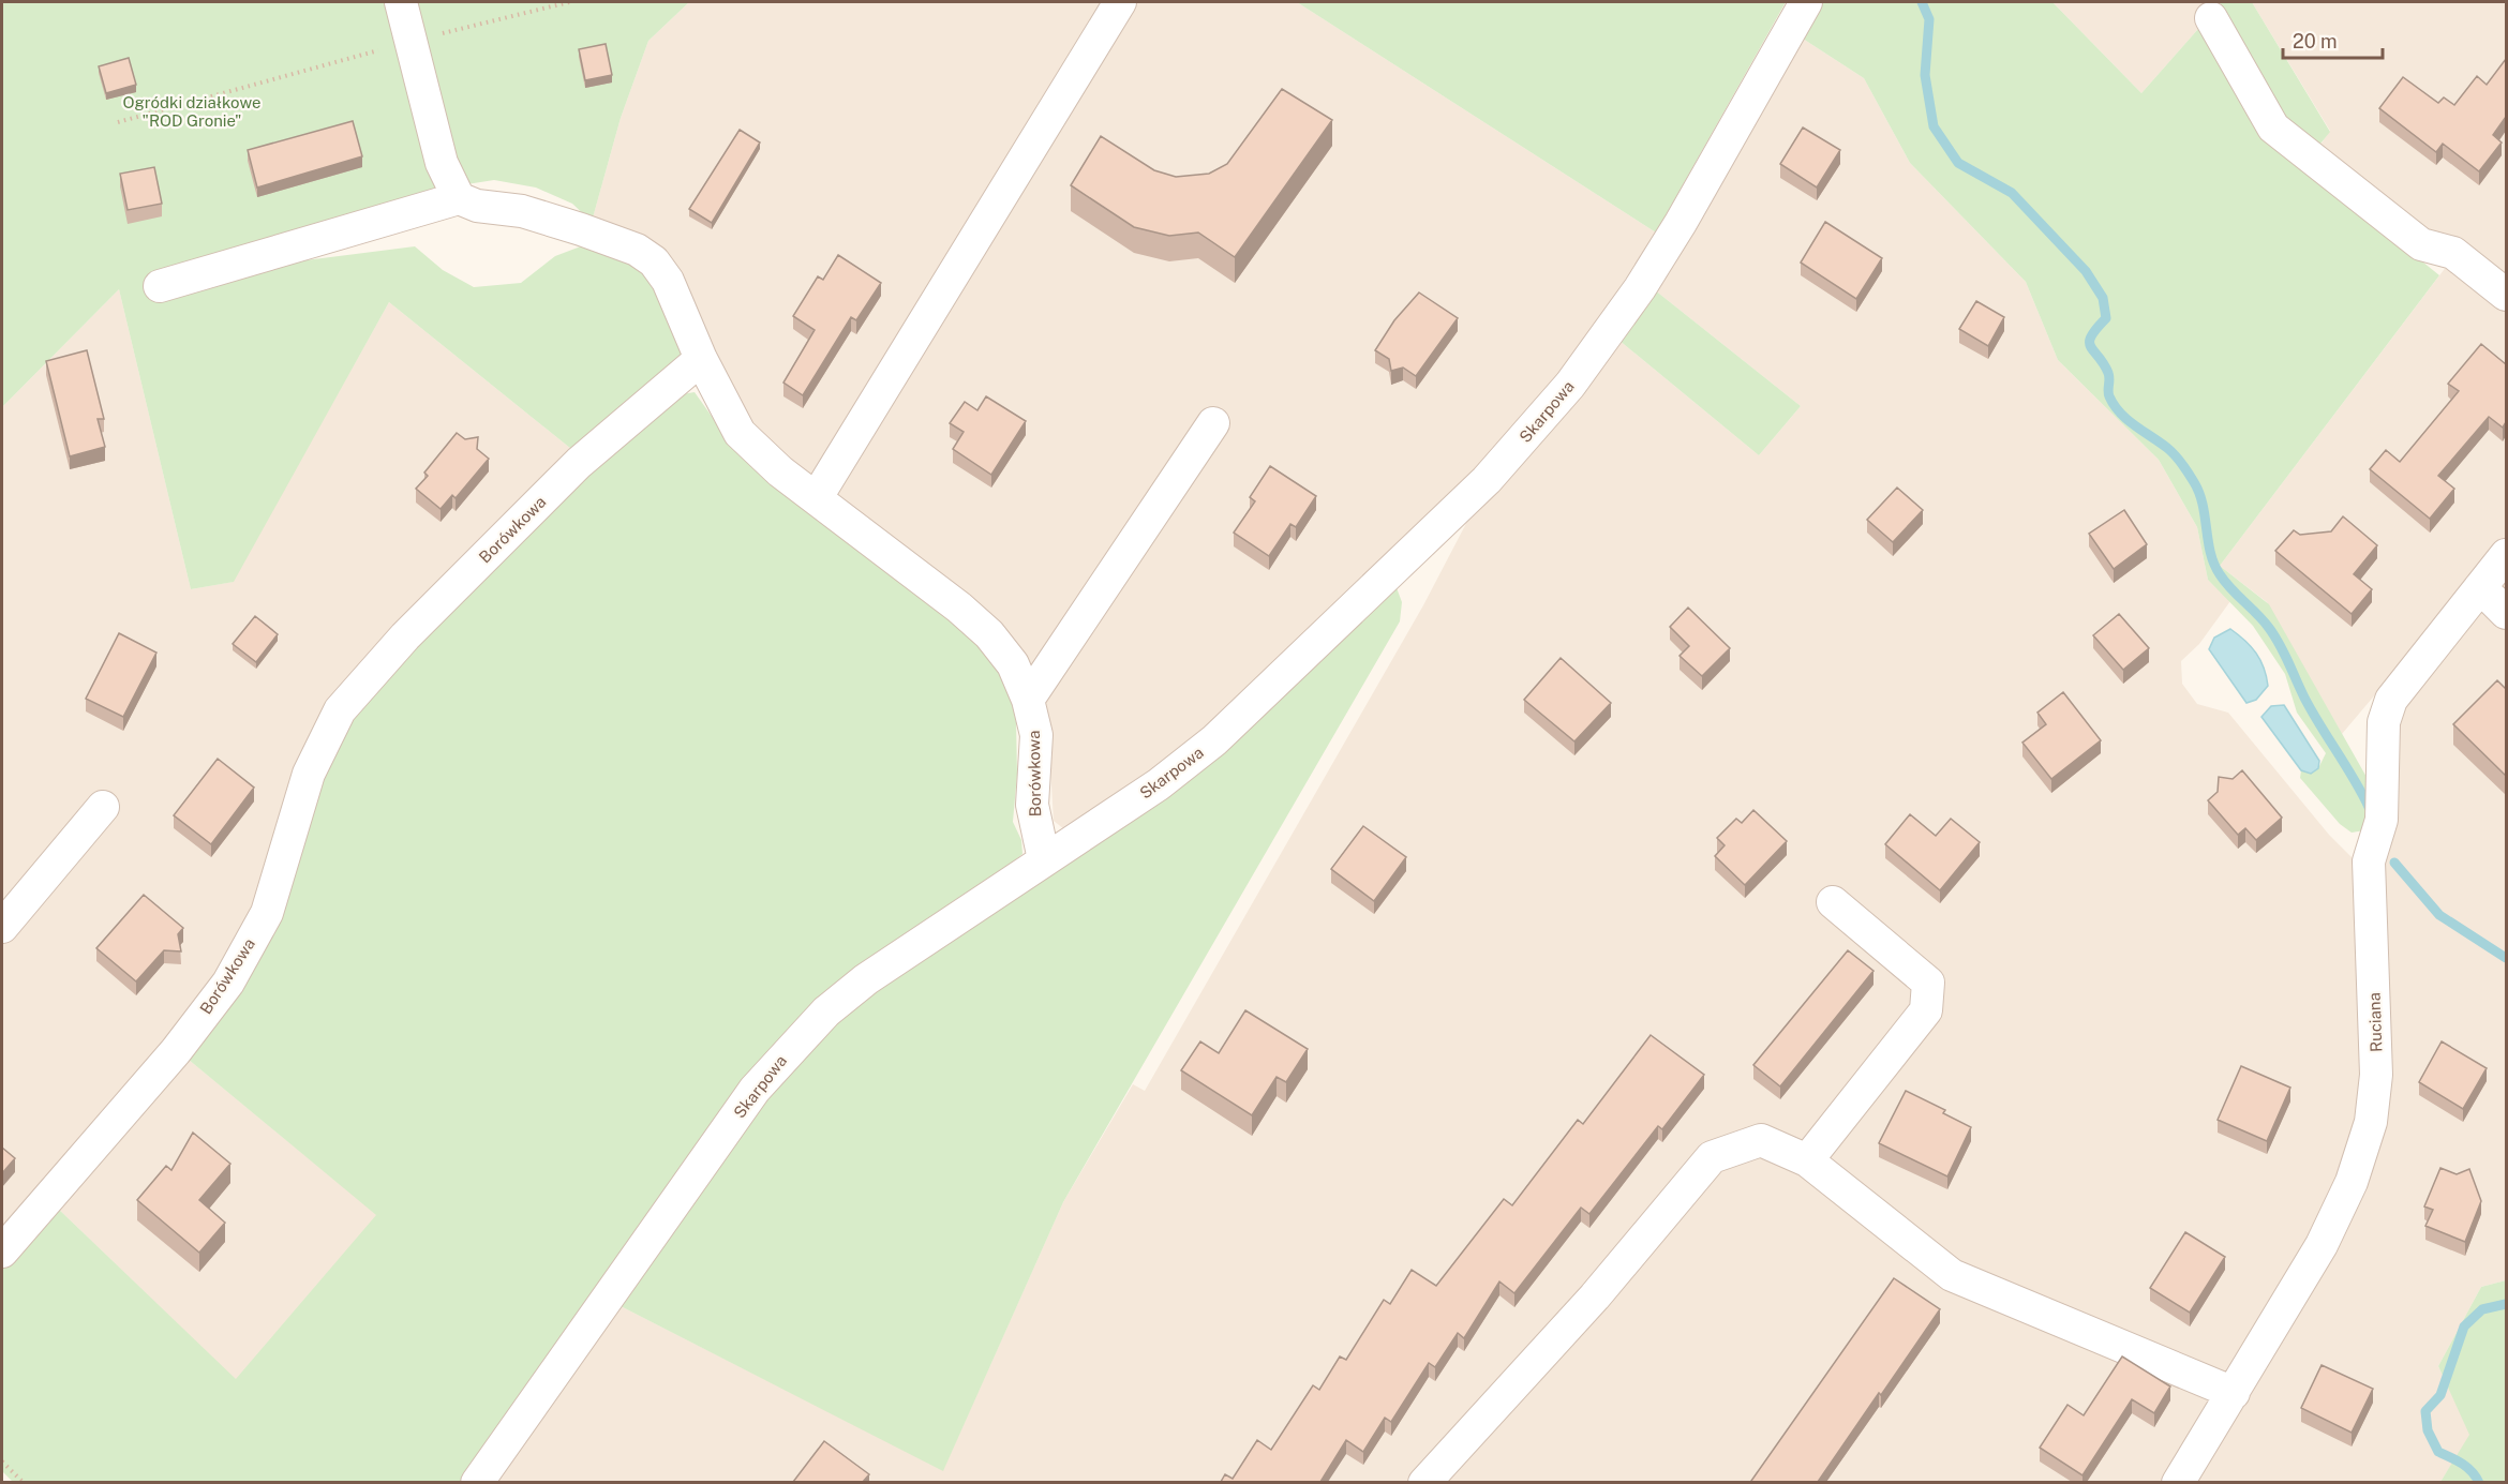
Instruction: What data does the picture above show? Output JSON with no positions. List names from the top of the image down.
{
  "streets": {
    "street": ["Skarpowa", "Borówkowa", "Ruciana"]
  },
  "crossings": [
    ["Skarpowa", "Borówkowa"]
  ],
  "parks": ["Ogródki działkowe \"ROD Gronie\""],
  "scale_bar": "20 m"
}
